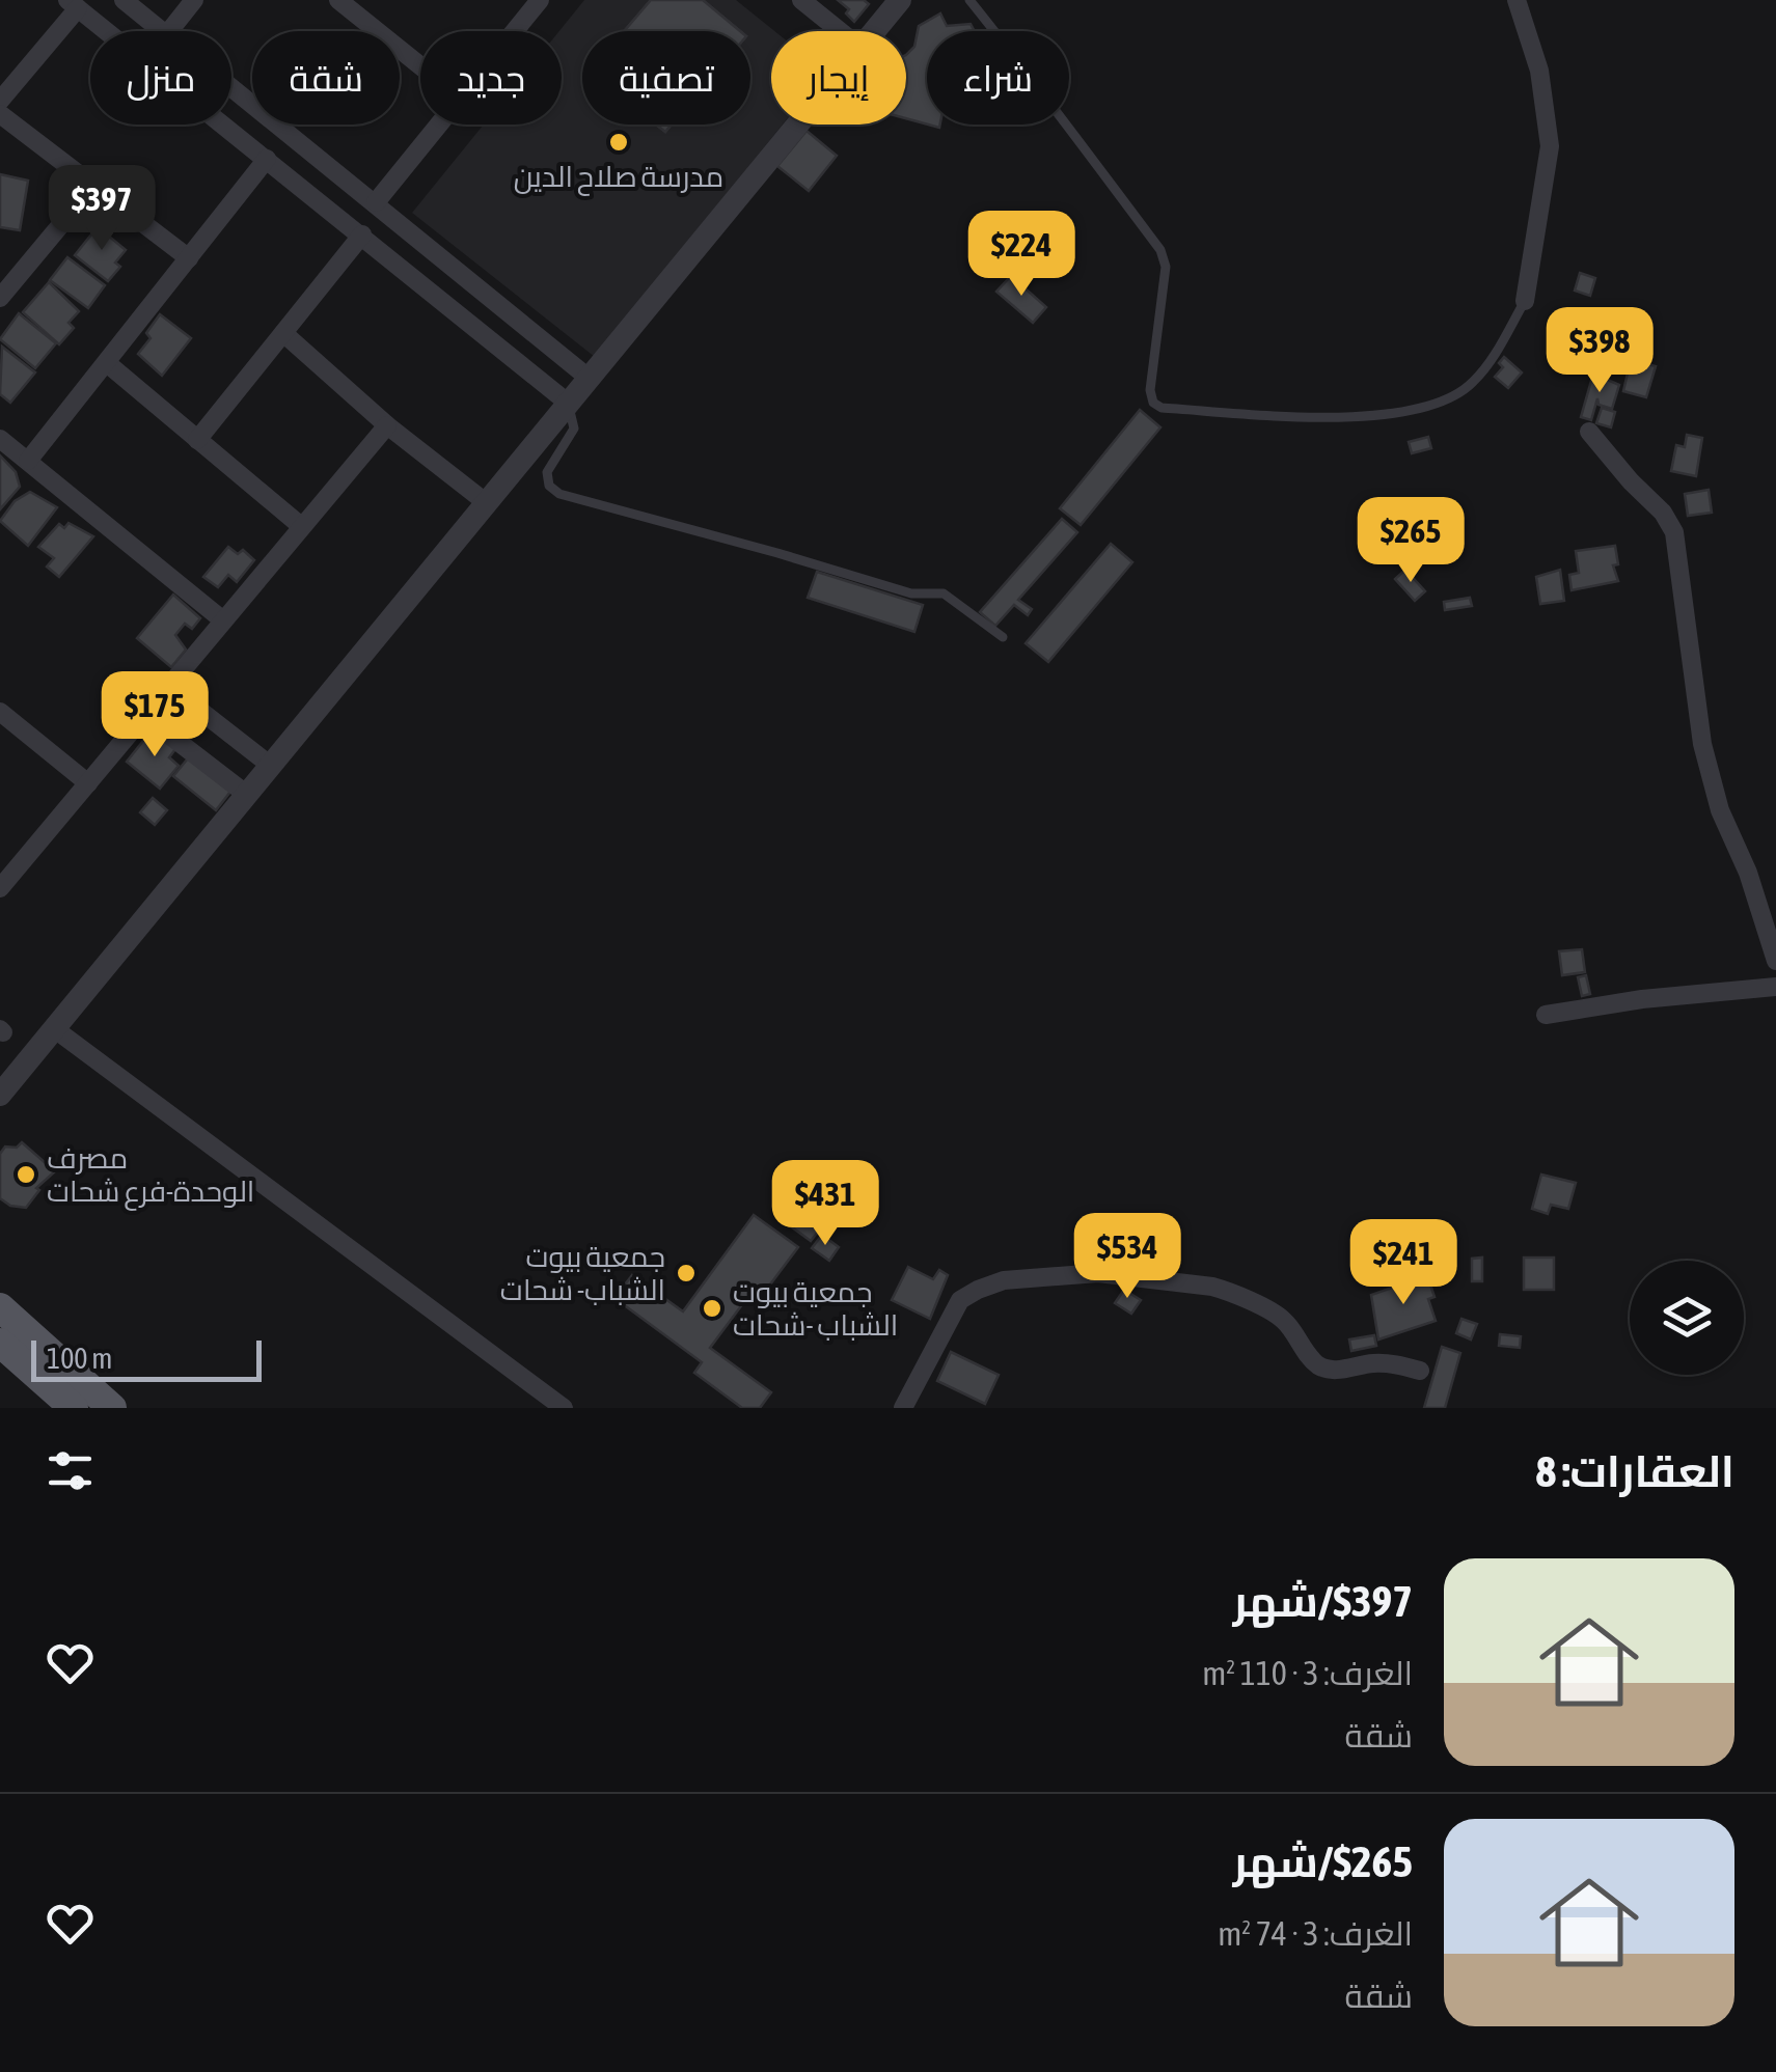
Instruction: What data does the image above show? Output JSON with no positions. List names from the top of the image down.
{
  "places": [
    "مدرسة صلاح الدين",
    "مصرف الوحدة-فرع شحات",
    "جمعية بيوت الشباب- شحات",
    "جمعية بيوت الشباب -شحات"
  ],
  "scale_bar": "100 m",
  "page": {
    "chip": [
      "شراء",
      "إيجار",
      "تصفية",
      "جديد",
      "شقة",
      "منزل"
    ],
    "price": [
      "$397",
      "$224",
      "$398",
      "$265",
      "$175",
      "$431",
      "$534",
      "$241"
    ],
    "scale": "100 m",
    "heading": "العقارات: 8",
    "list": [
      {
        "name": "$397/شهر",
        "note": "الغرف: 3 · 110 m² · شقة"
      },
      {
        "name": "$265/شهر",
        "note": "الغرف: 3 · 74 m² · شقة"
      }
    ]
  }
}
